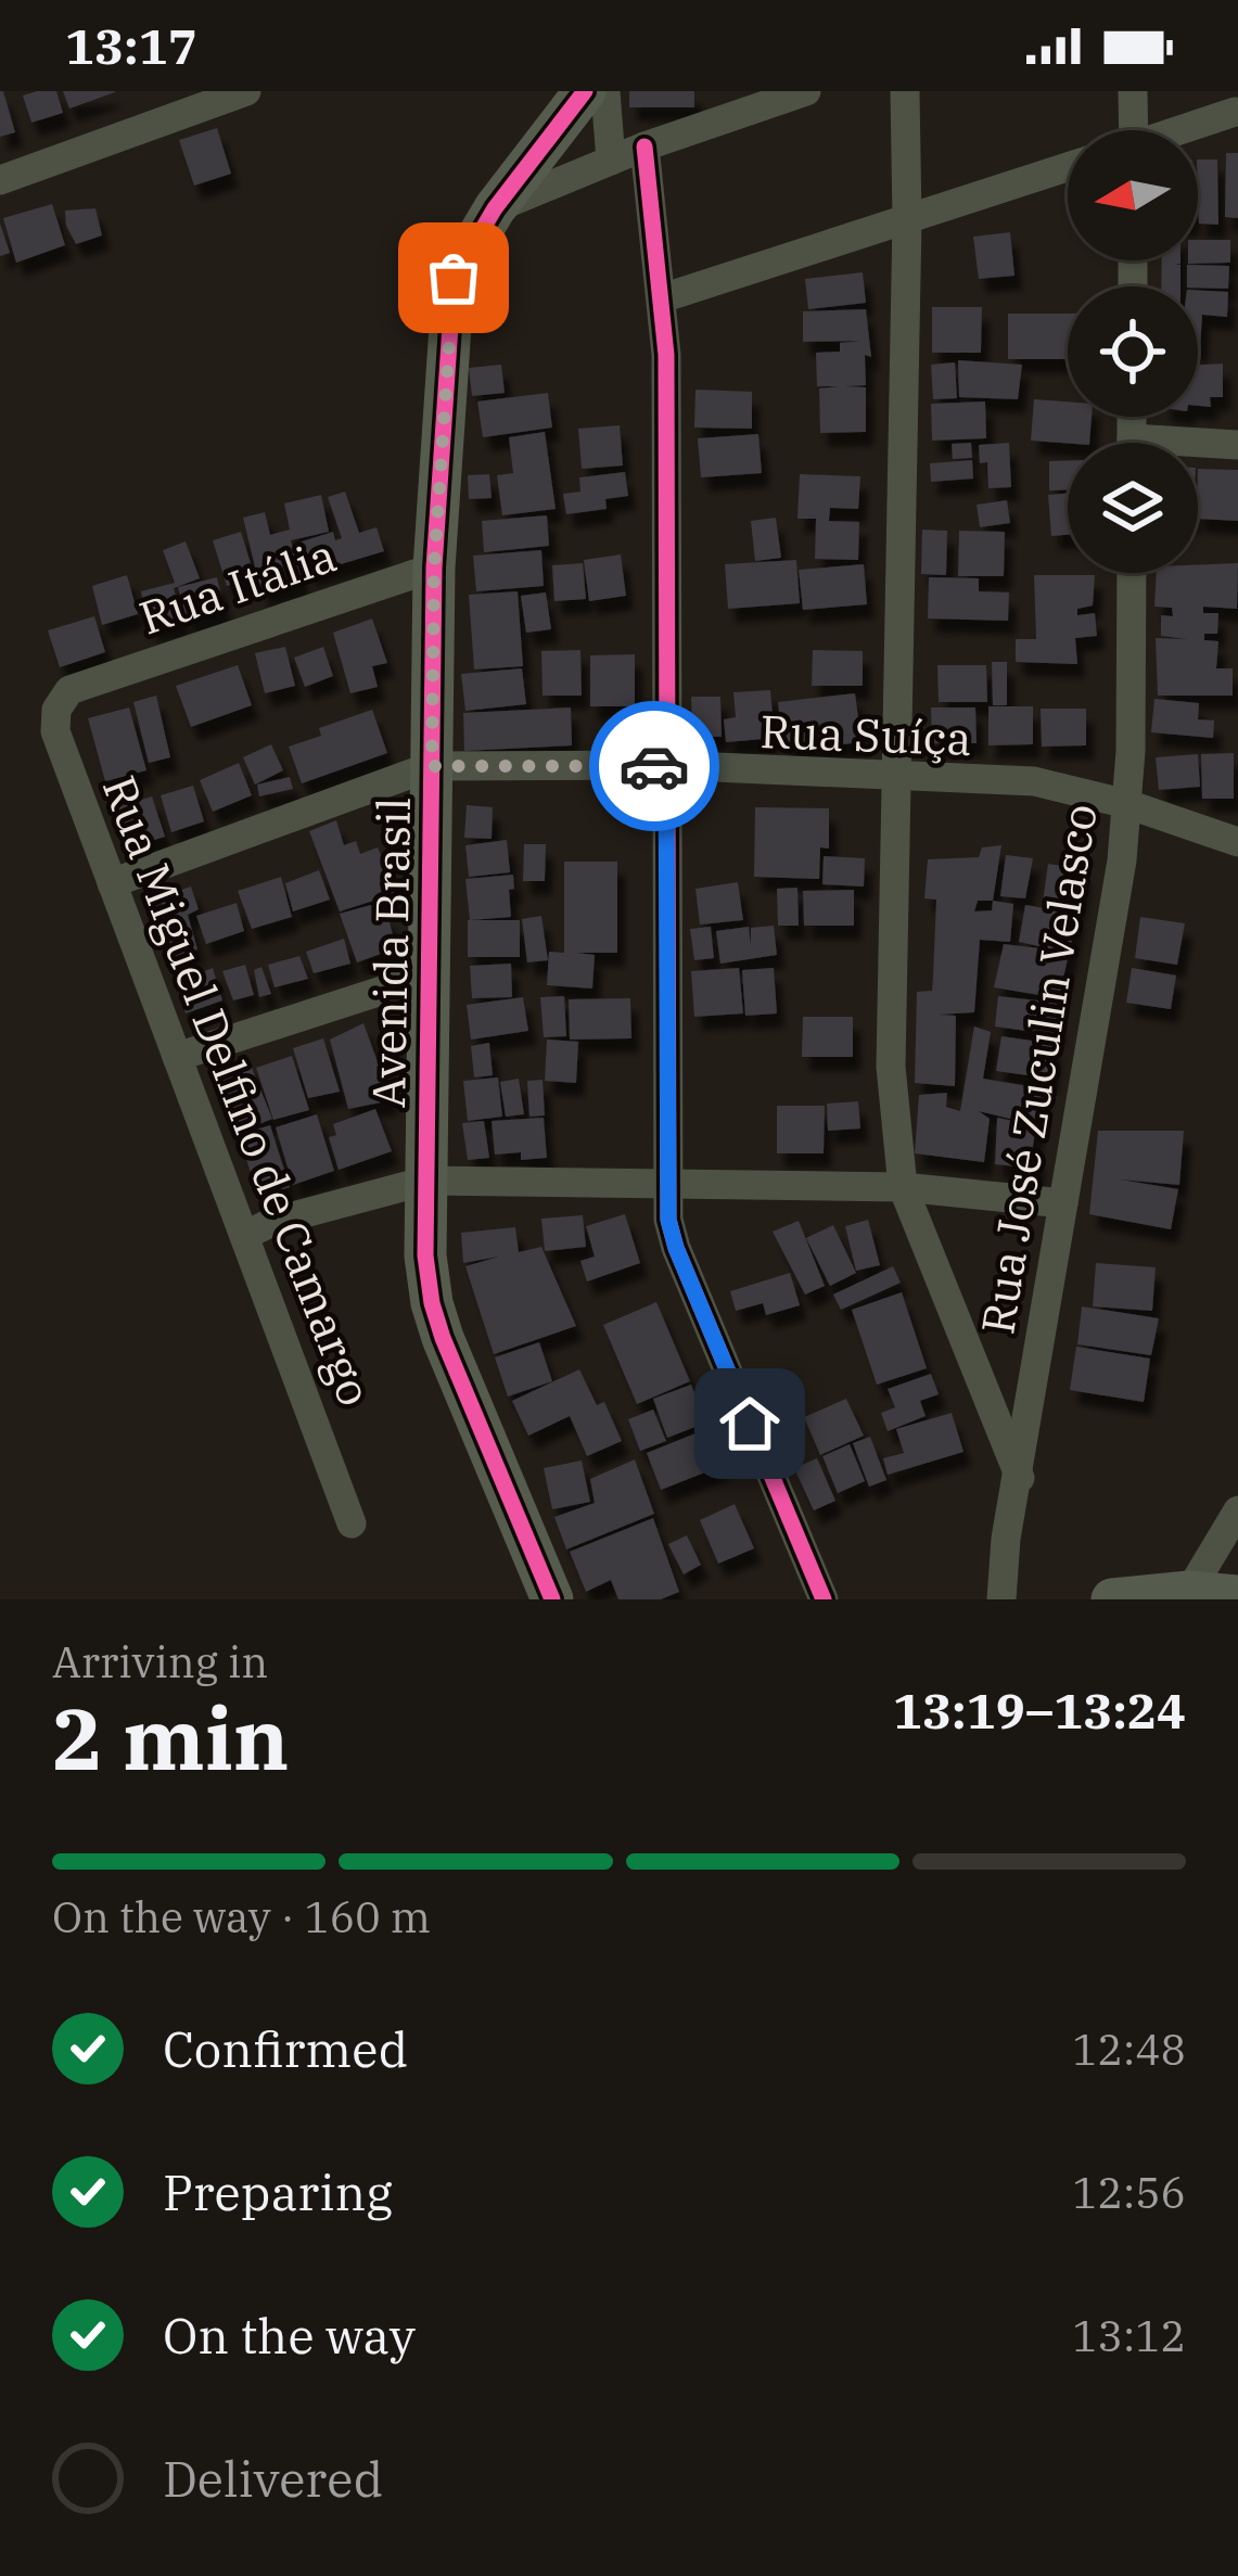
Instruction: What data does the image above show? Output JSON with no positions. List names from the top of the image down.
{
  "streets": {
    "street": [
      "Rua Itália",
      "Rua Suíça",
      "Avenida Brasil",
      "Rua José Zuculin Velasco",
      "Rua Miguel Delfino de Camargo"
    ]
  },
  "crossings": [
    ["Rua Itália", "Avenida Brasil"],
    ["Rua Itália", "Rua Miguel Delfino de Camargo"],
    ["Rua Suíça", "Avenida Brasil"],
    ["Rua Suíça", "Rua José Zuculin Velasco"],
    ["Rua Suíça", "Rua Miguel Delfino de Camargo"]
  ],
  "north": "left",
  "page": {
    "status": "13:17",
    "heading": ["2 min", "Arriving in", "13:19–13:24"],
    "bar": "On the way · 160 m",
    "list": [
      ["Confirmed", "12:48"],
      ["Preparing", "12:56"],
      ["On the way", "13:12"],
      "Delivered"
    ]
  }
}
